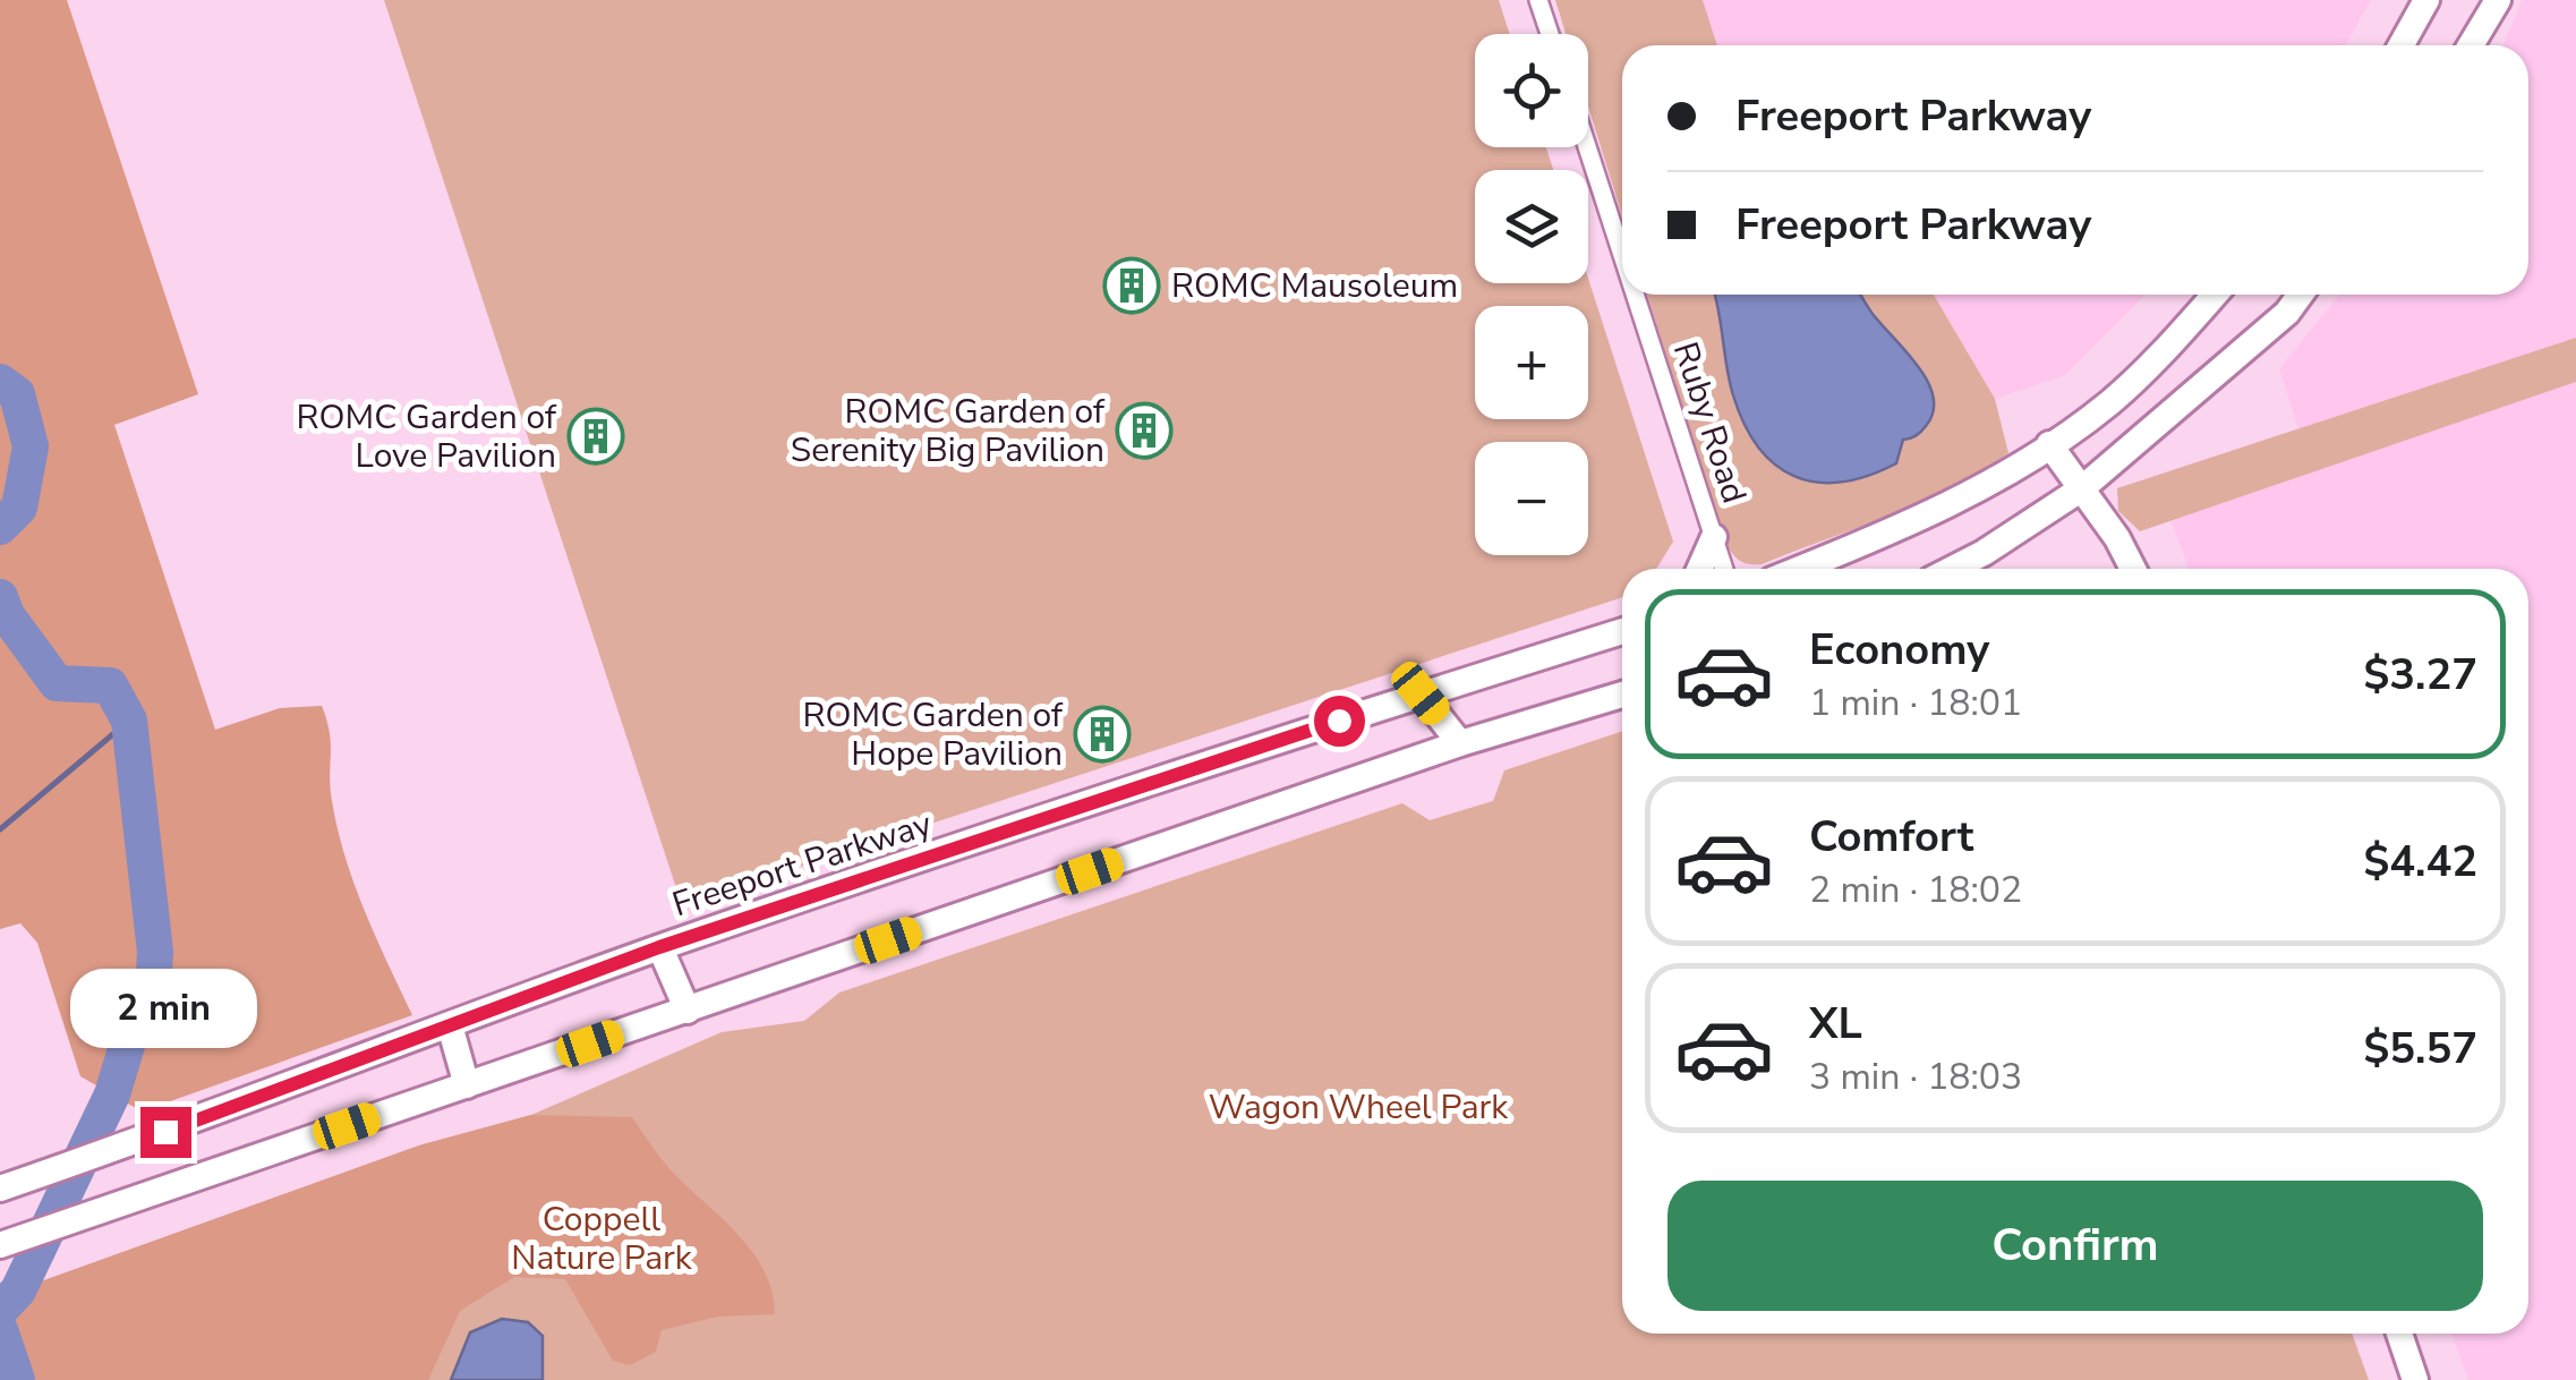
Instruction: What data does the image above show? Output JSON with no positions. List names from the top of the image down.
{
  "streets": {
    "main road": ["Freeport Parkway"],
    "street": ["Ruby Road"]
  },
  "parks": ["Wagon Wheel Park", "Coppell Nature Park"],
  "places": {
    "building": [
      "ROMC Mausoleum",
      "ROMC Garden of Serenity Big Pavilion",
      "ROMC Garden of Love Pavilion",
      "ROMC Garden of Hope Pavilion"
    ]
  },
  "page": {
    "map_buttons": ["+", "−"],
    "banner": ["Freeport Parkway", "Freeport Parkway"],
    "list": [
      {
        "name": "Economy",
        "note": "1 min · 18:01",
        "value": "$3.27"
      },
      {
        "name": "Comfort",
        "note": "2 min · 18:02",
        "value": "$4.42"
      },
      {
        "name": "XL",
        "note": "3 min · 18:03",
        "value": "$5.57"
      }
    ],
    "bubble": "2 min",
    "buttons": "Confirm"
  }
}
